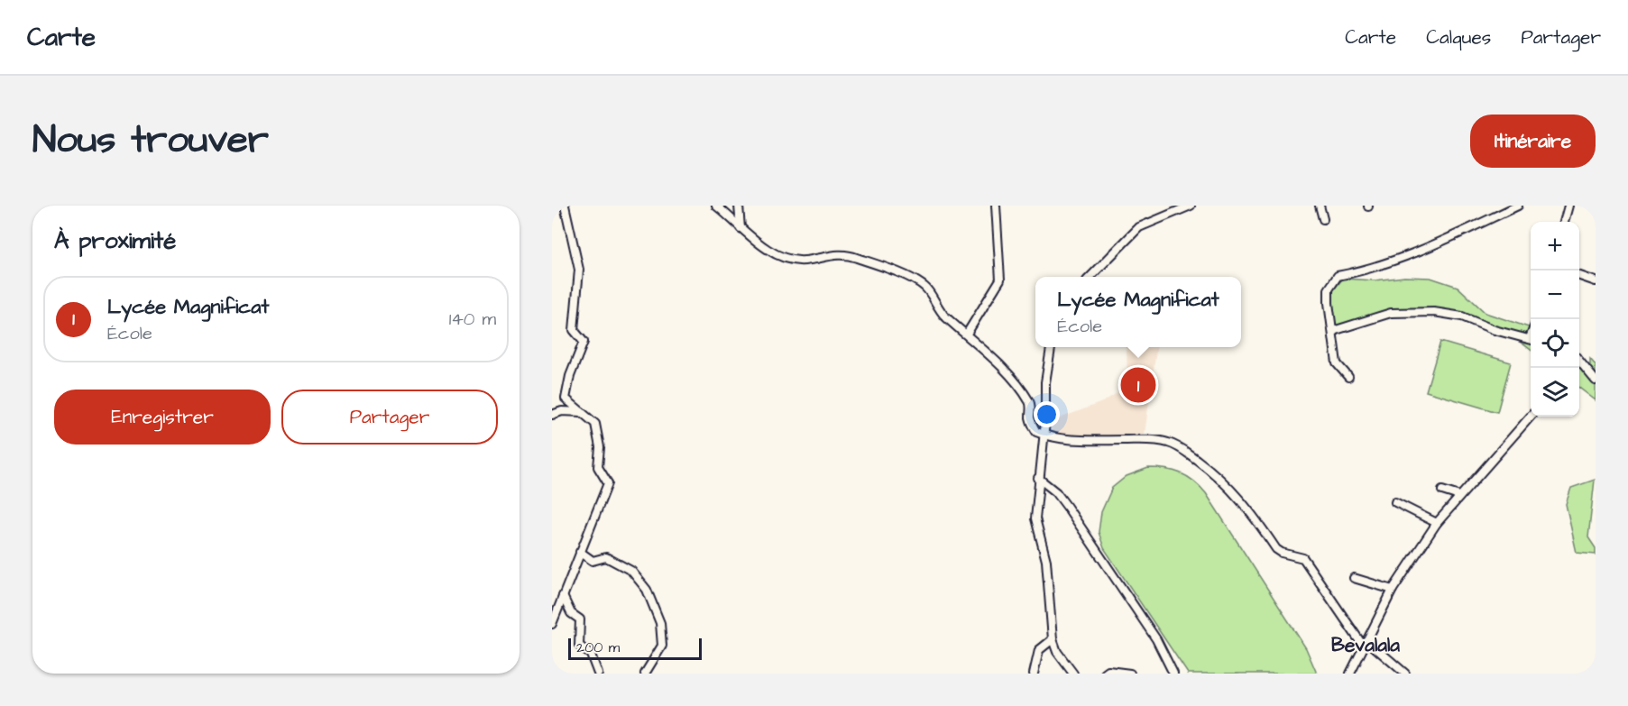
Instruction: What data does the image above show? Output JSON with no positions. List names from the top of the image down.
{
  "districts": ["Bevalala"],
  "scale_bar": "200 m",
  "page": {
    "header": "Carte",
    "nav": ["Carte", "Calques", "Partager"],
    "title": "Nous trouver",
    "buttons": [
      "Itinéraire",
      ["Enregistrer", "Partager"]
    ],
    "heading": "À proximité",
    "map_buttons": ["+", "−"],
    "list": [
      {
        "mark": "1",
        "name": "Lycée Magnificat",
        "note": "École",
        "value": "140 m"
      }
    ],
    "popup": ["Lycée Magnificat", "École"],
    "pins": "1",
    "scale": "200 m"
  }
}
